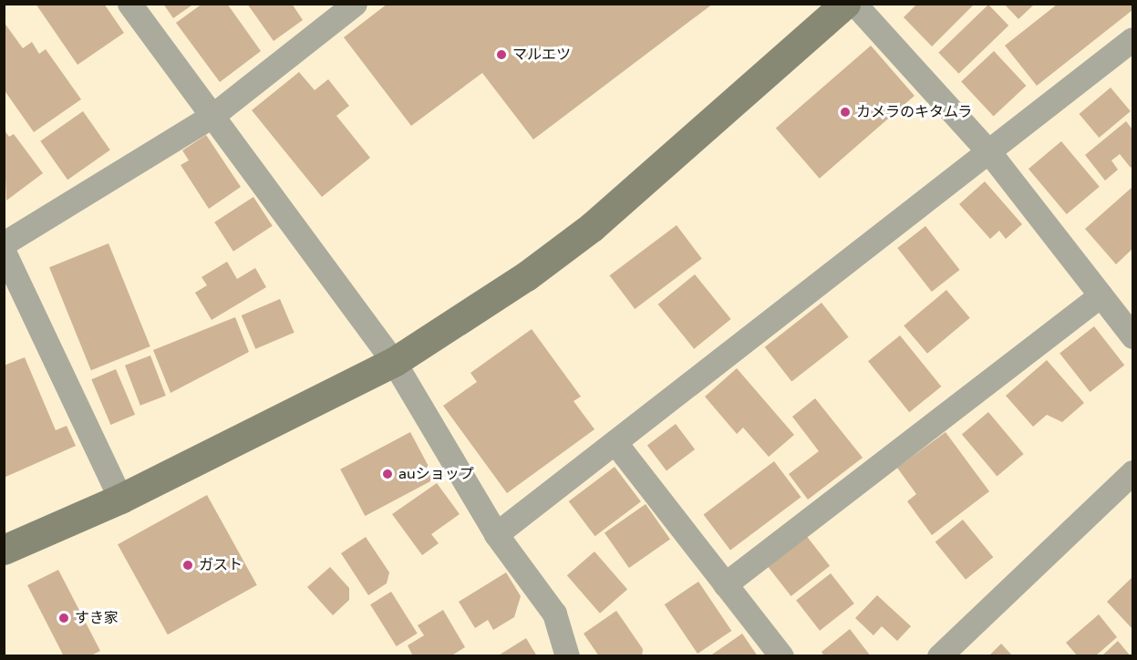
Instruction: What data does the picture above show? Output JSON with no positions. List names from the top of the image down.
{
  "places": [
    "マルエツ",
    "カメラのキタムラ",
    "auショップ",
    "ガスト",
    "すき家"
  ]
}
